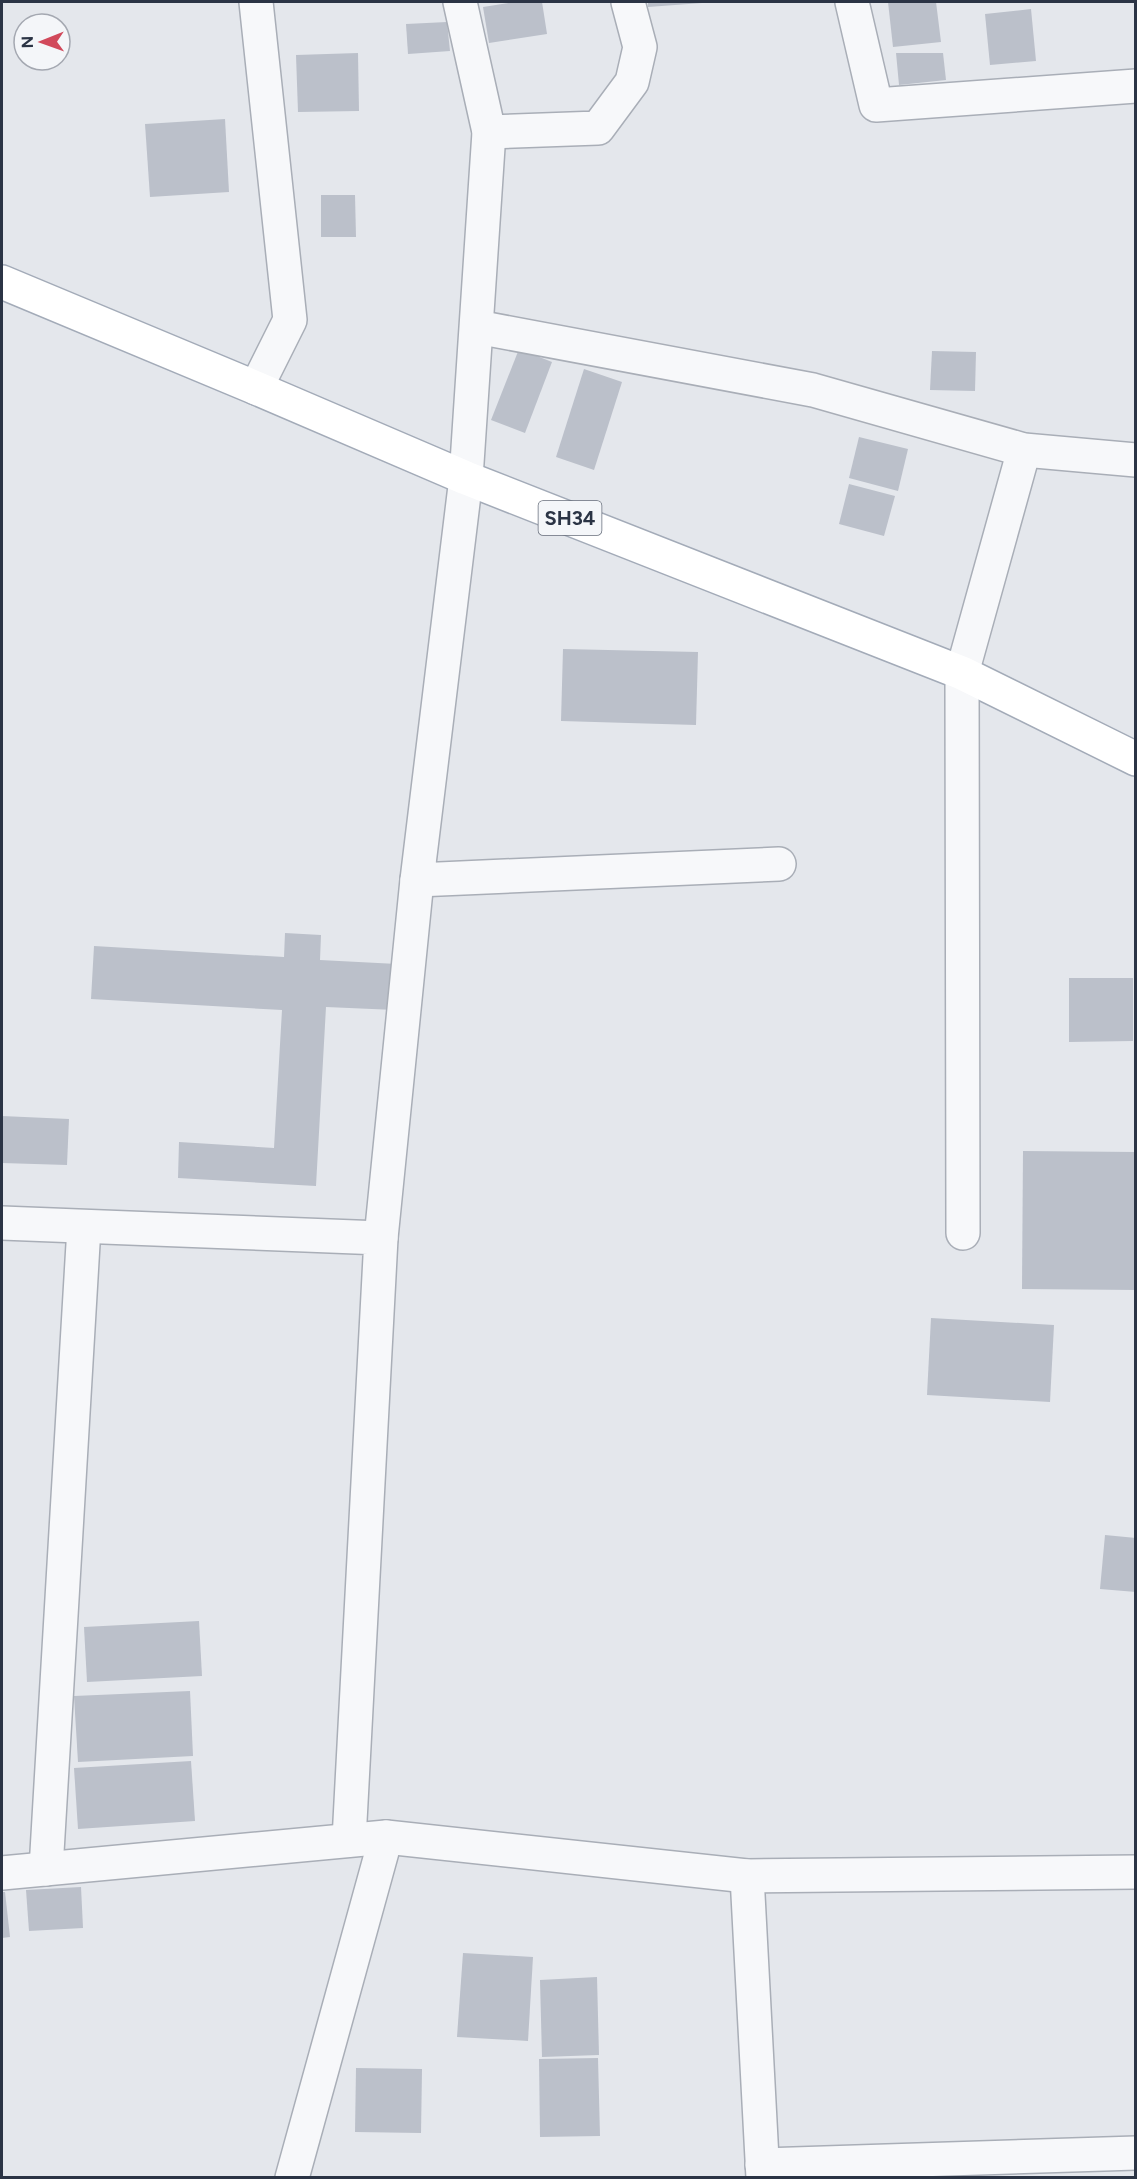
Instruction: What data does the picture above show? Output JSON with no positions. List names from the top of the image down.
{
  "streets": {
    "main road": ["SH34"]
  },
  "north": "left"
}
